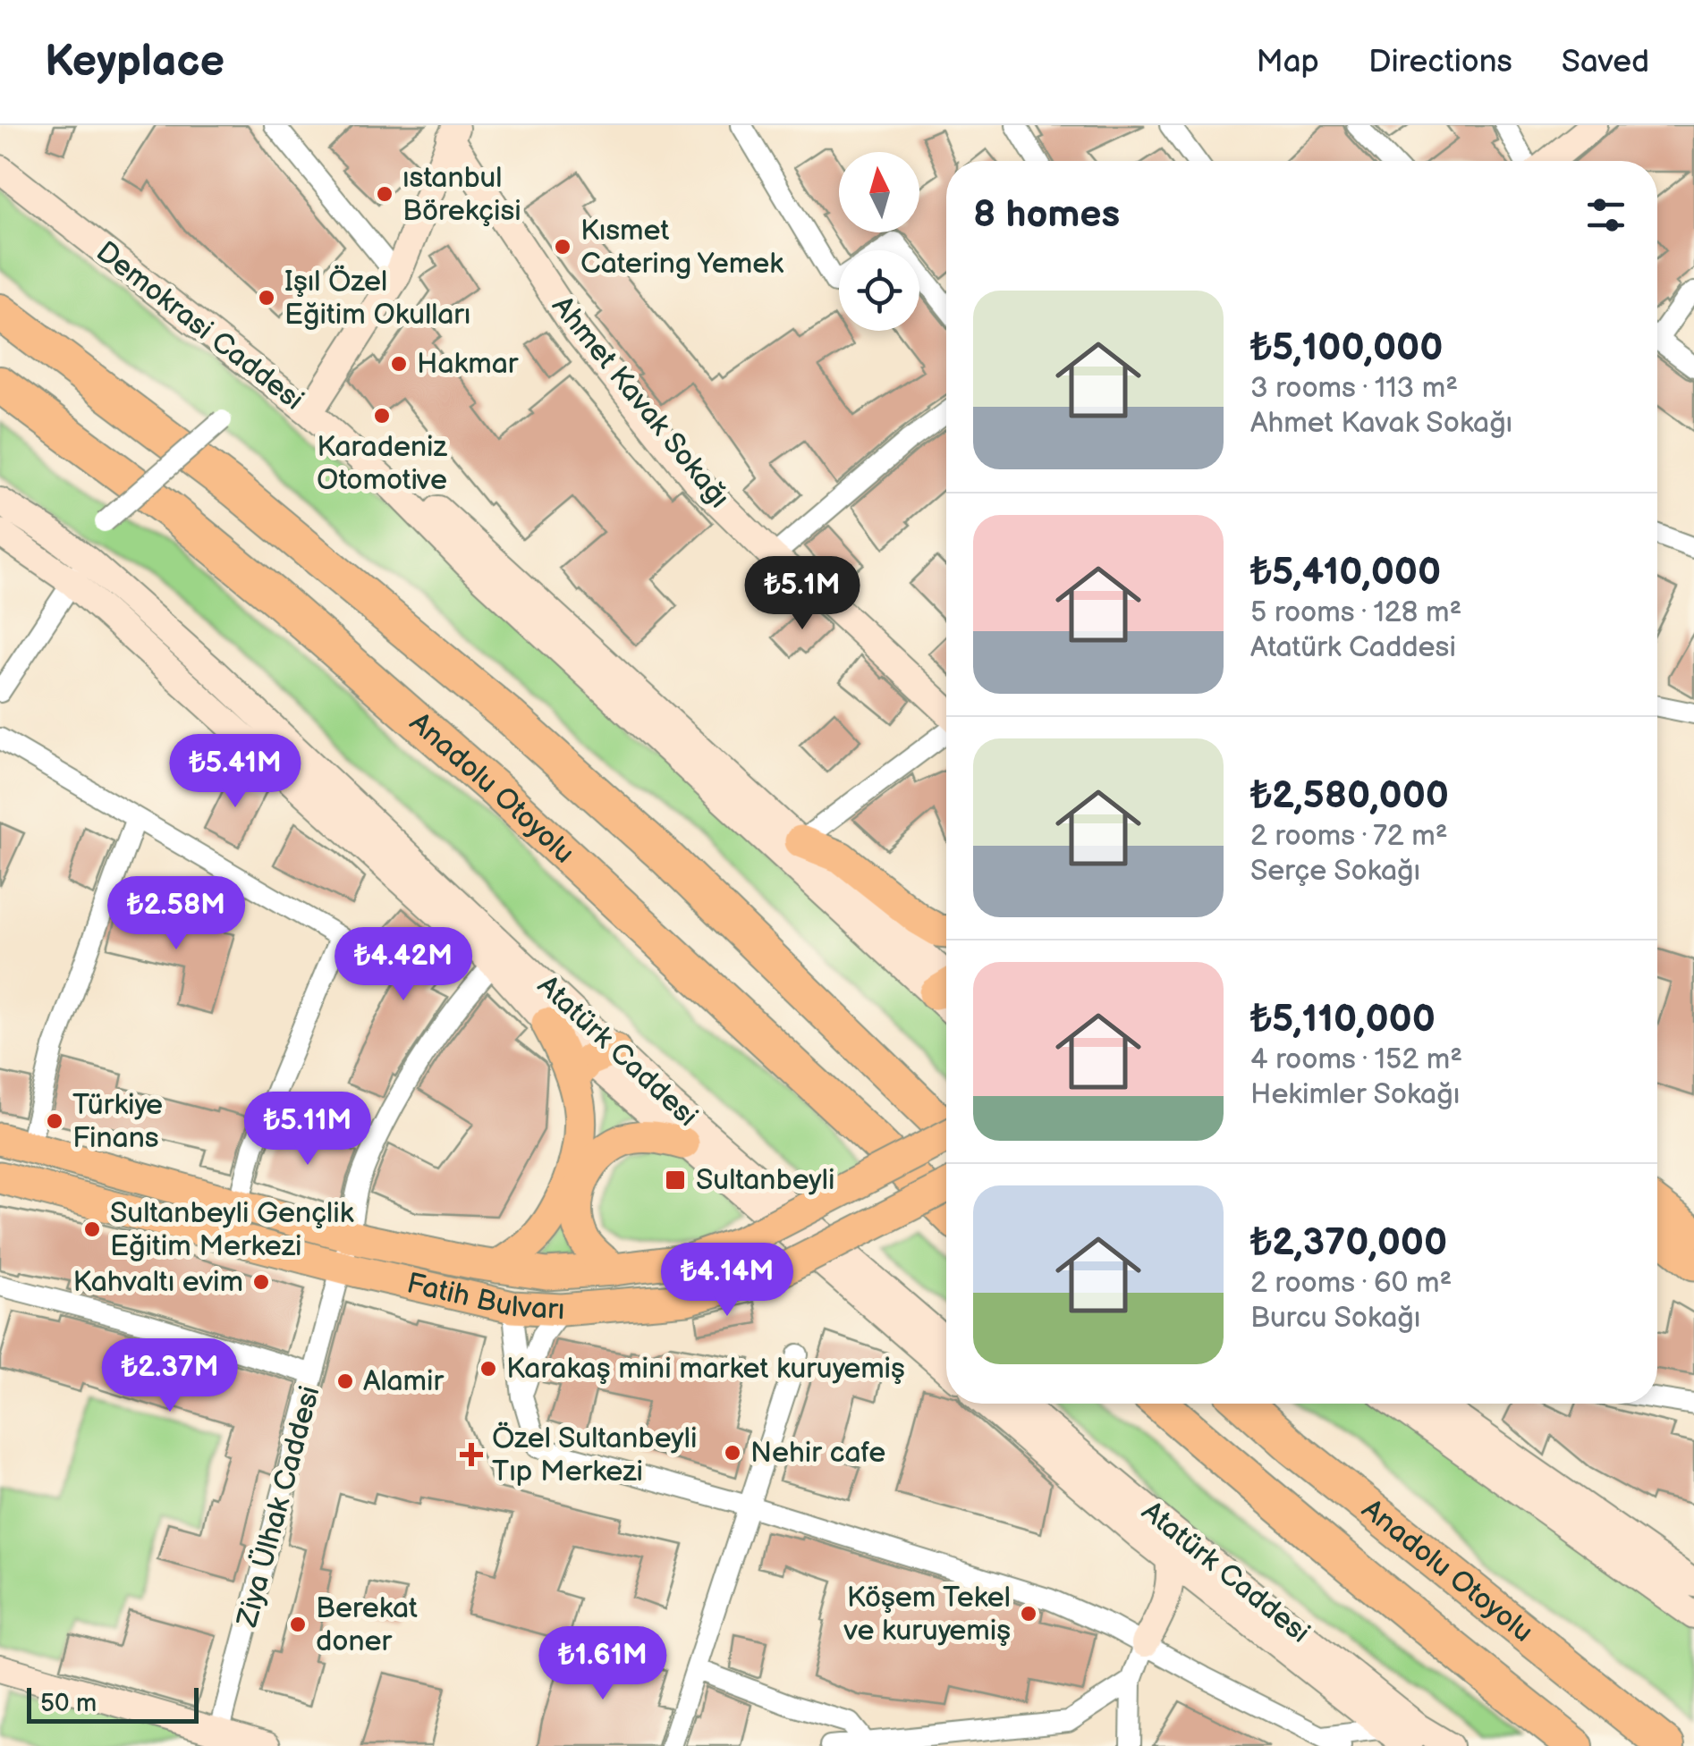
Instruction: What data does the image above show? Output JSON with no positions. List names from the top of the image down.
{
  "streets": {
    "highway": ["Anadolu Otoyolu"],
    "main road": ["Fatih Bulvarı"],
    "street": [
      "Demokrasi Caddesi",
      "Ahmet Kavak Sokağı",
      "Atatürk Caddesi",
      "Ziya Ülhak Caddesi"
    ]
  },
  "crossings": [
    ["Atatürk Caddesi", "Ziya Ülhak Caddesi"],
    ["Fatih Bulvarı", "Ziya Ülhak Caddesi"]
  ],
  "places": {
    "other": [
      "ıstanbul Börekçisi",
      "Kısmet Catering Yemek",
      "Işıl Özel Eğitim Okulları",
      "Hakmar",
      "Karadeniz Otomotive",
      "Türkiye Finans",
      "Sultanbeyli Gençlik Eğitim Merkezi",
      "Kahvaltı evim",
      "Karakaş mini market kuruyemiş",
      "Alamir",
      "Nehir cafe",
      "Köşem Tekel ve kuruyemiş",
      "Berekat doner"
    ],
    "transit": ["Sultanbeyli"],
    "health": ["Özel Sultanbeyli Tıp Merkezi"]
  },
  "scale_bar": "50 m",
  "north": "top",
  "page": {
    "header": "Keyplace",
    "nav": ["Map", "Directions", "Saved"],
    "heading": "8 homes",
    "list": [
      {
        "name": "₺5,100,000",
        "note": "3 rooms · 113 m² · Ahmet Kavak Sokağı"
      },
      {
        "name": "₺5,410,000",
        "note": "5 rooms · 128 m² · Atatürk Caddesi"
      },
      {
        "name": "₺2,580,000",
        "note": "2 rooms · 72 m² · Serçe Sokağı"
      },
      {
        "name": "₺5,110,000",
        "note": "4 rooms · 152 m² · Hekimler Sokağı"
      },
      {
        "name": "₺2,370,000",
        "note": "2 rooms · 60 m² · Burcu Sokağı"
      }
    ],
    "price": [
      "₺5.1M",
      "₺5.41M",
      "₺2.58M",
      "₺4.42M",
      "₺5.11M",
      "₺4.14M",
      "₺2.37M",
      "₺1.61M"
    ],
    "scale": "50 m"
  }
}
